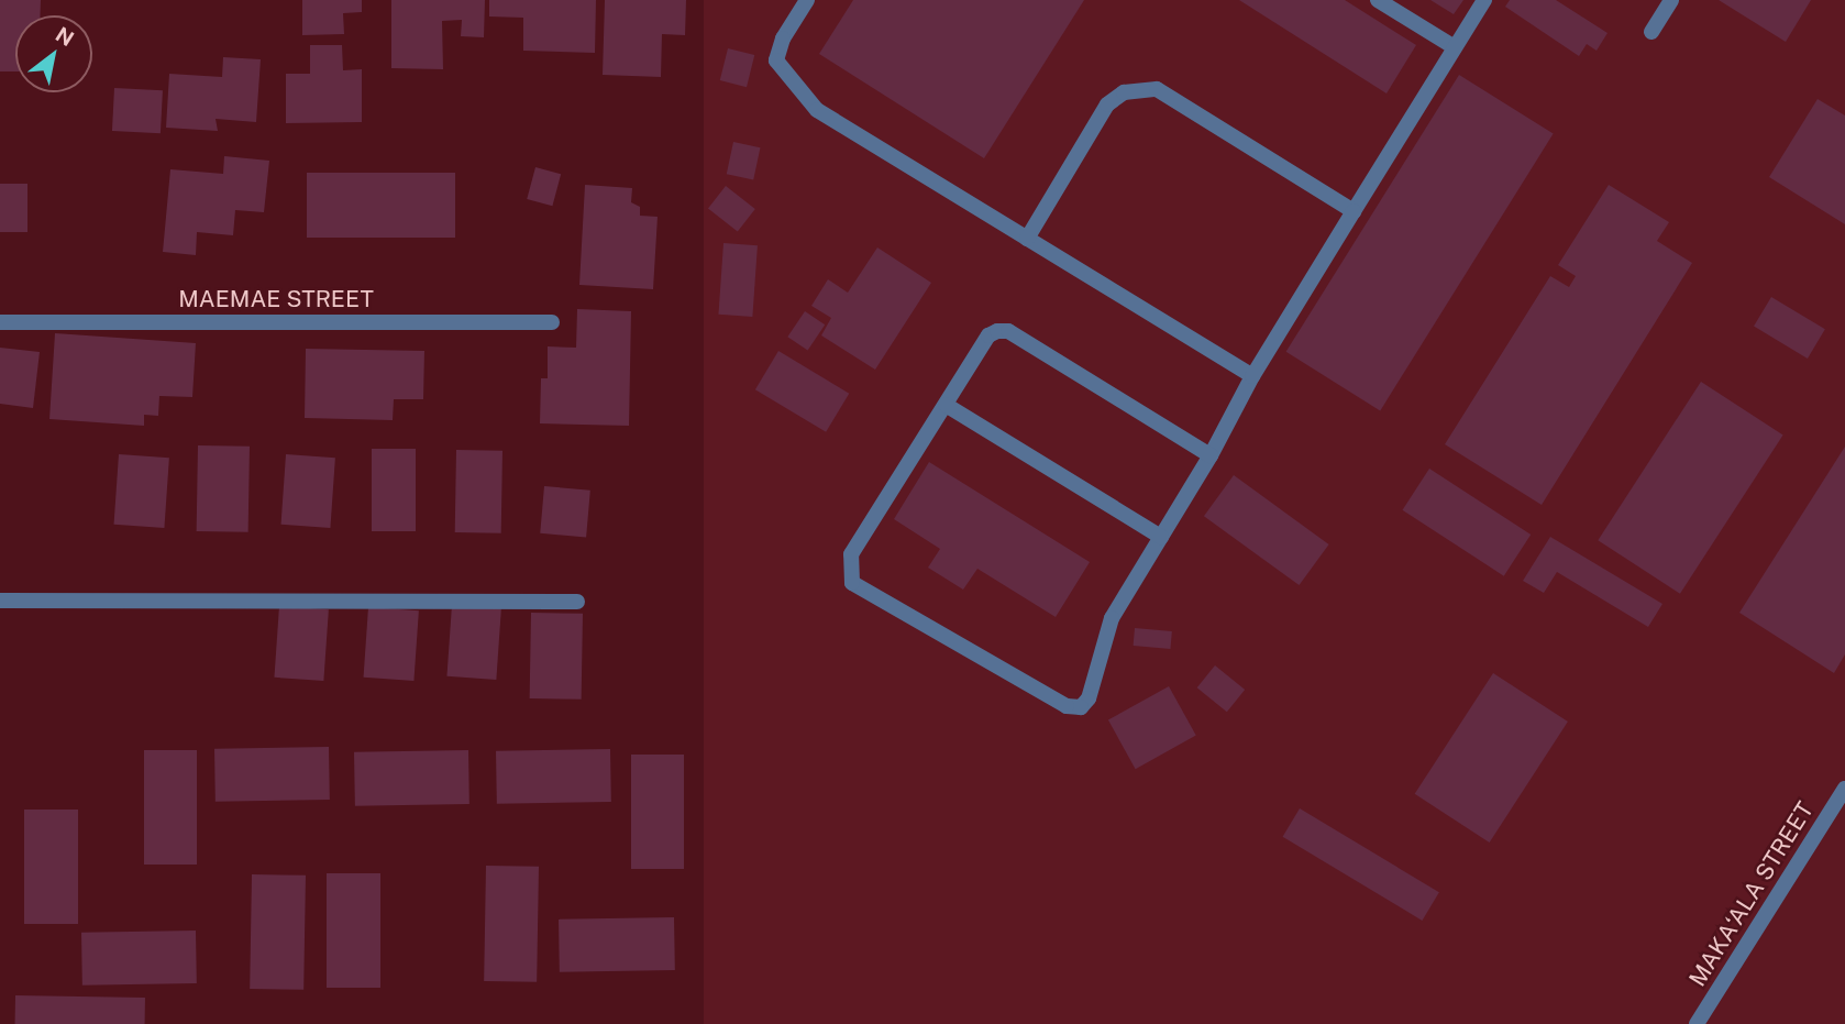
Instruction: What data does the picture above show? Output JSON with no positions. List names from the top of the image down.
{
  "streets": {
    "street": ["MAEMAE STREET", "MAKA‘ALA STREET"]
  },
  "north": "top right"
}
